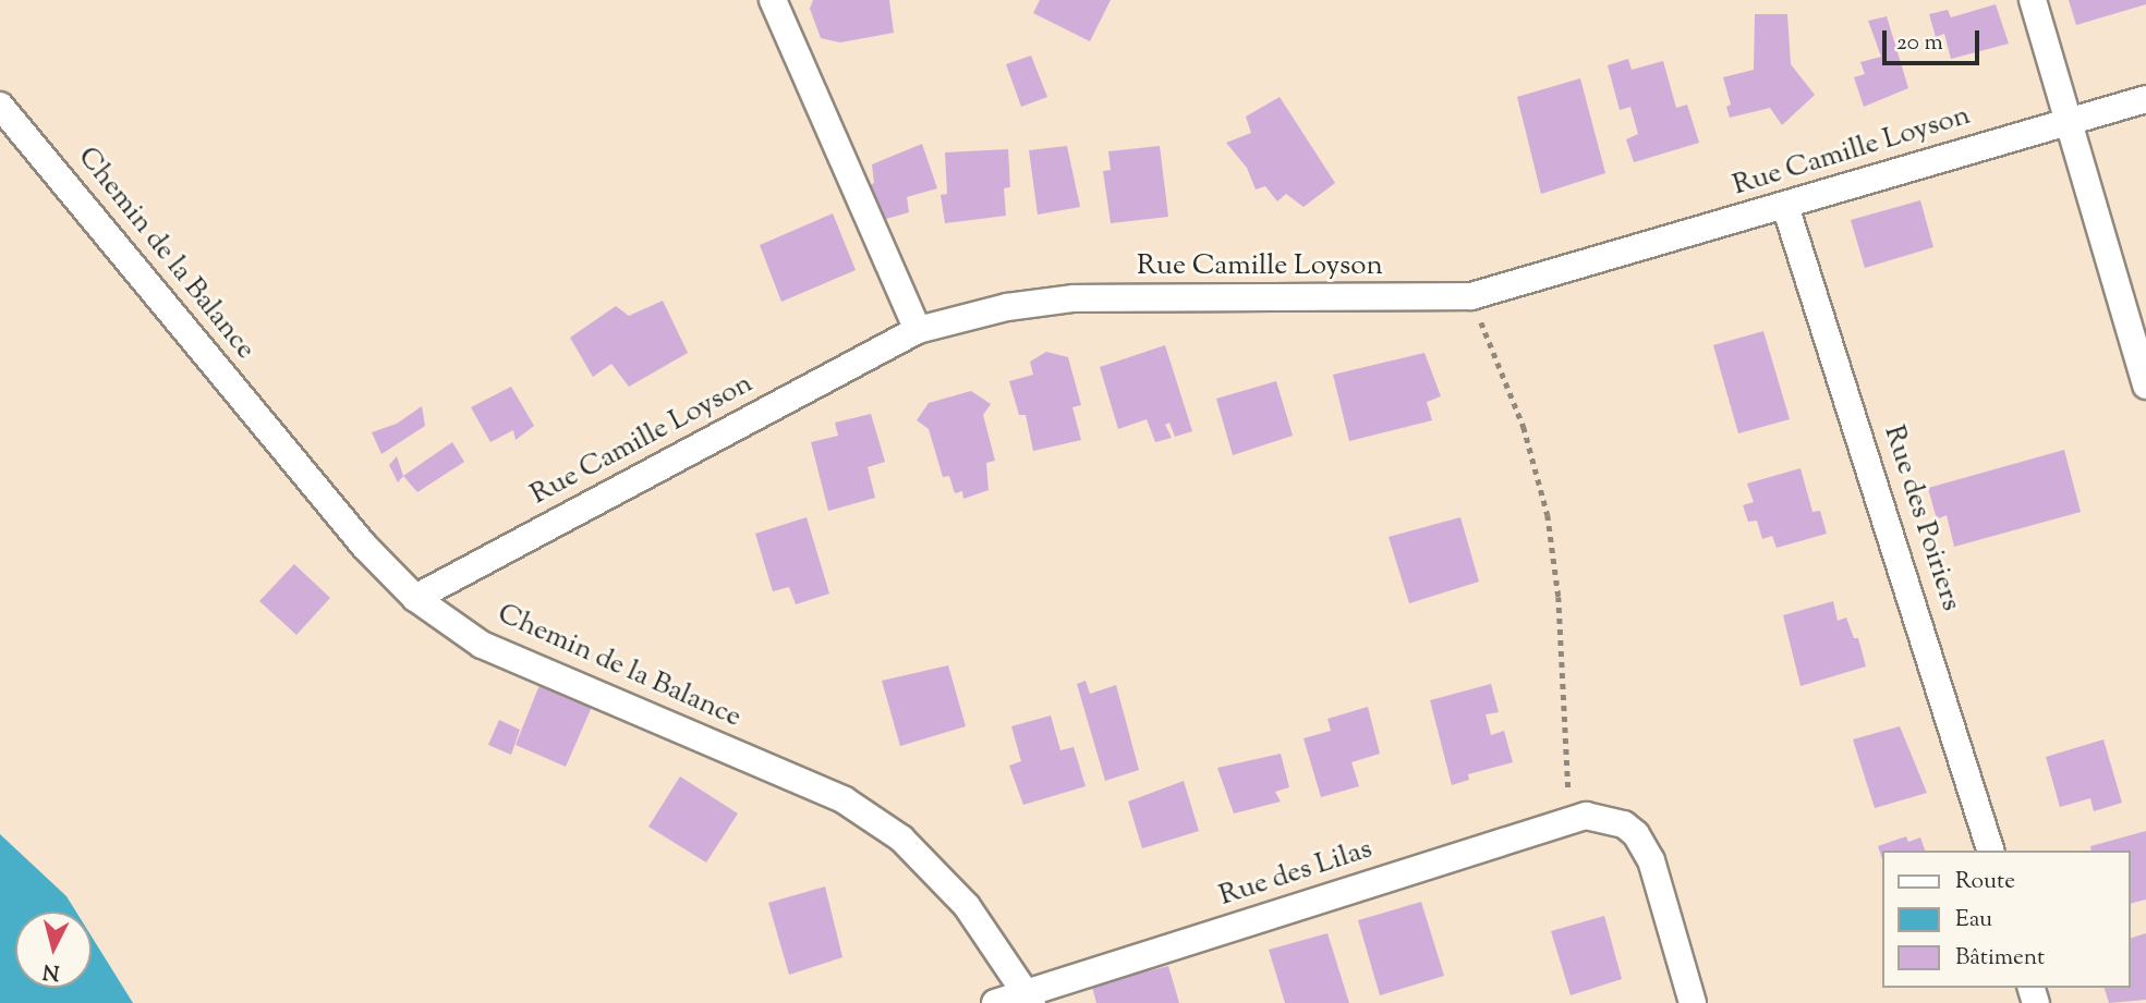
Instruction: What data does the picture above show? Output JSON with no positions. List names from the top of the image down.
{
  "streets": {
    "street": [
      "Rue Camille Loyson",
      "Chemin de la Balance",
      "Rue des Poiriers",
      "Rue des Lilas"
    ]
  },
  "crossings": [
    ["Rue Camille Loyson", "Chemin de la Balance"],
    ["Rue Camille Loyson", "Rue des Poiriers"],
    ["Chemin de la Balance", "Rue des Lilas"]
  ],
  "legend": ["Route", "Eau", "Bâtiment"],
  "scale_bar": "20 m",
  "north": "bottom"
}
